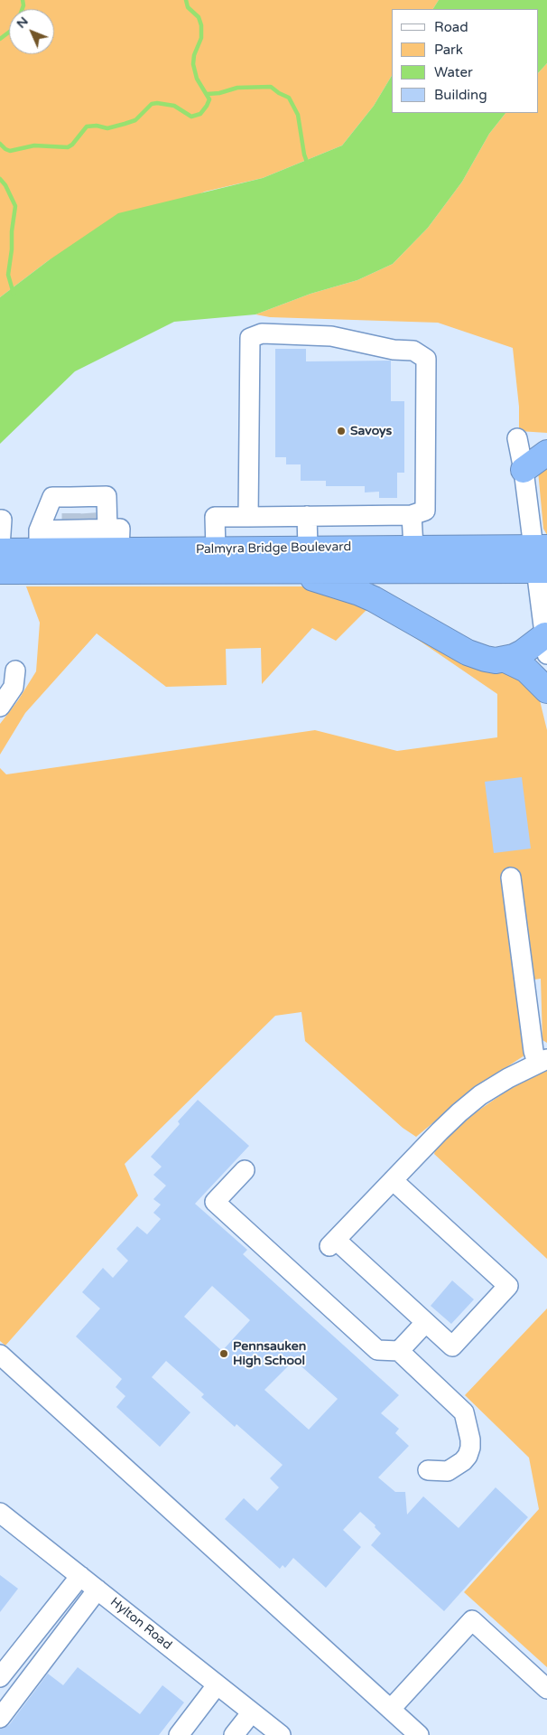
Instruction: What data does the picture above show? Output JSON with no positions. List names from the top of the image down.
{
  "streets": {
    "highway": ["Palmyra Bridge Boulevard"],
    "street": ["Hylton Road"]
  },
  "places": ["Savoys", "Pennsauken High School"],
  "legend": [
    "Road",
    "Park",
    "Water",
    "Building"
  ],
  "north": "top left"
}
